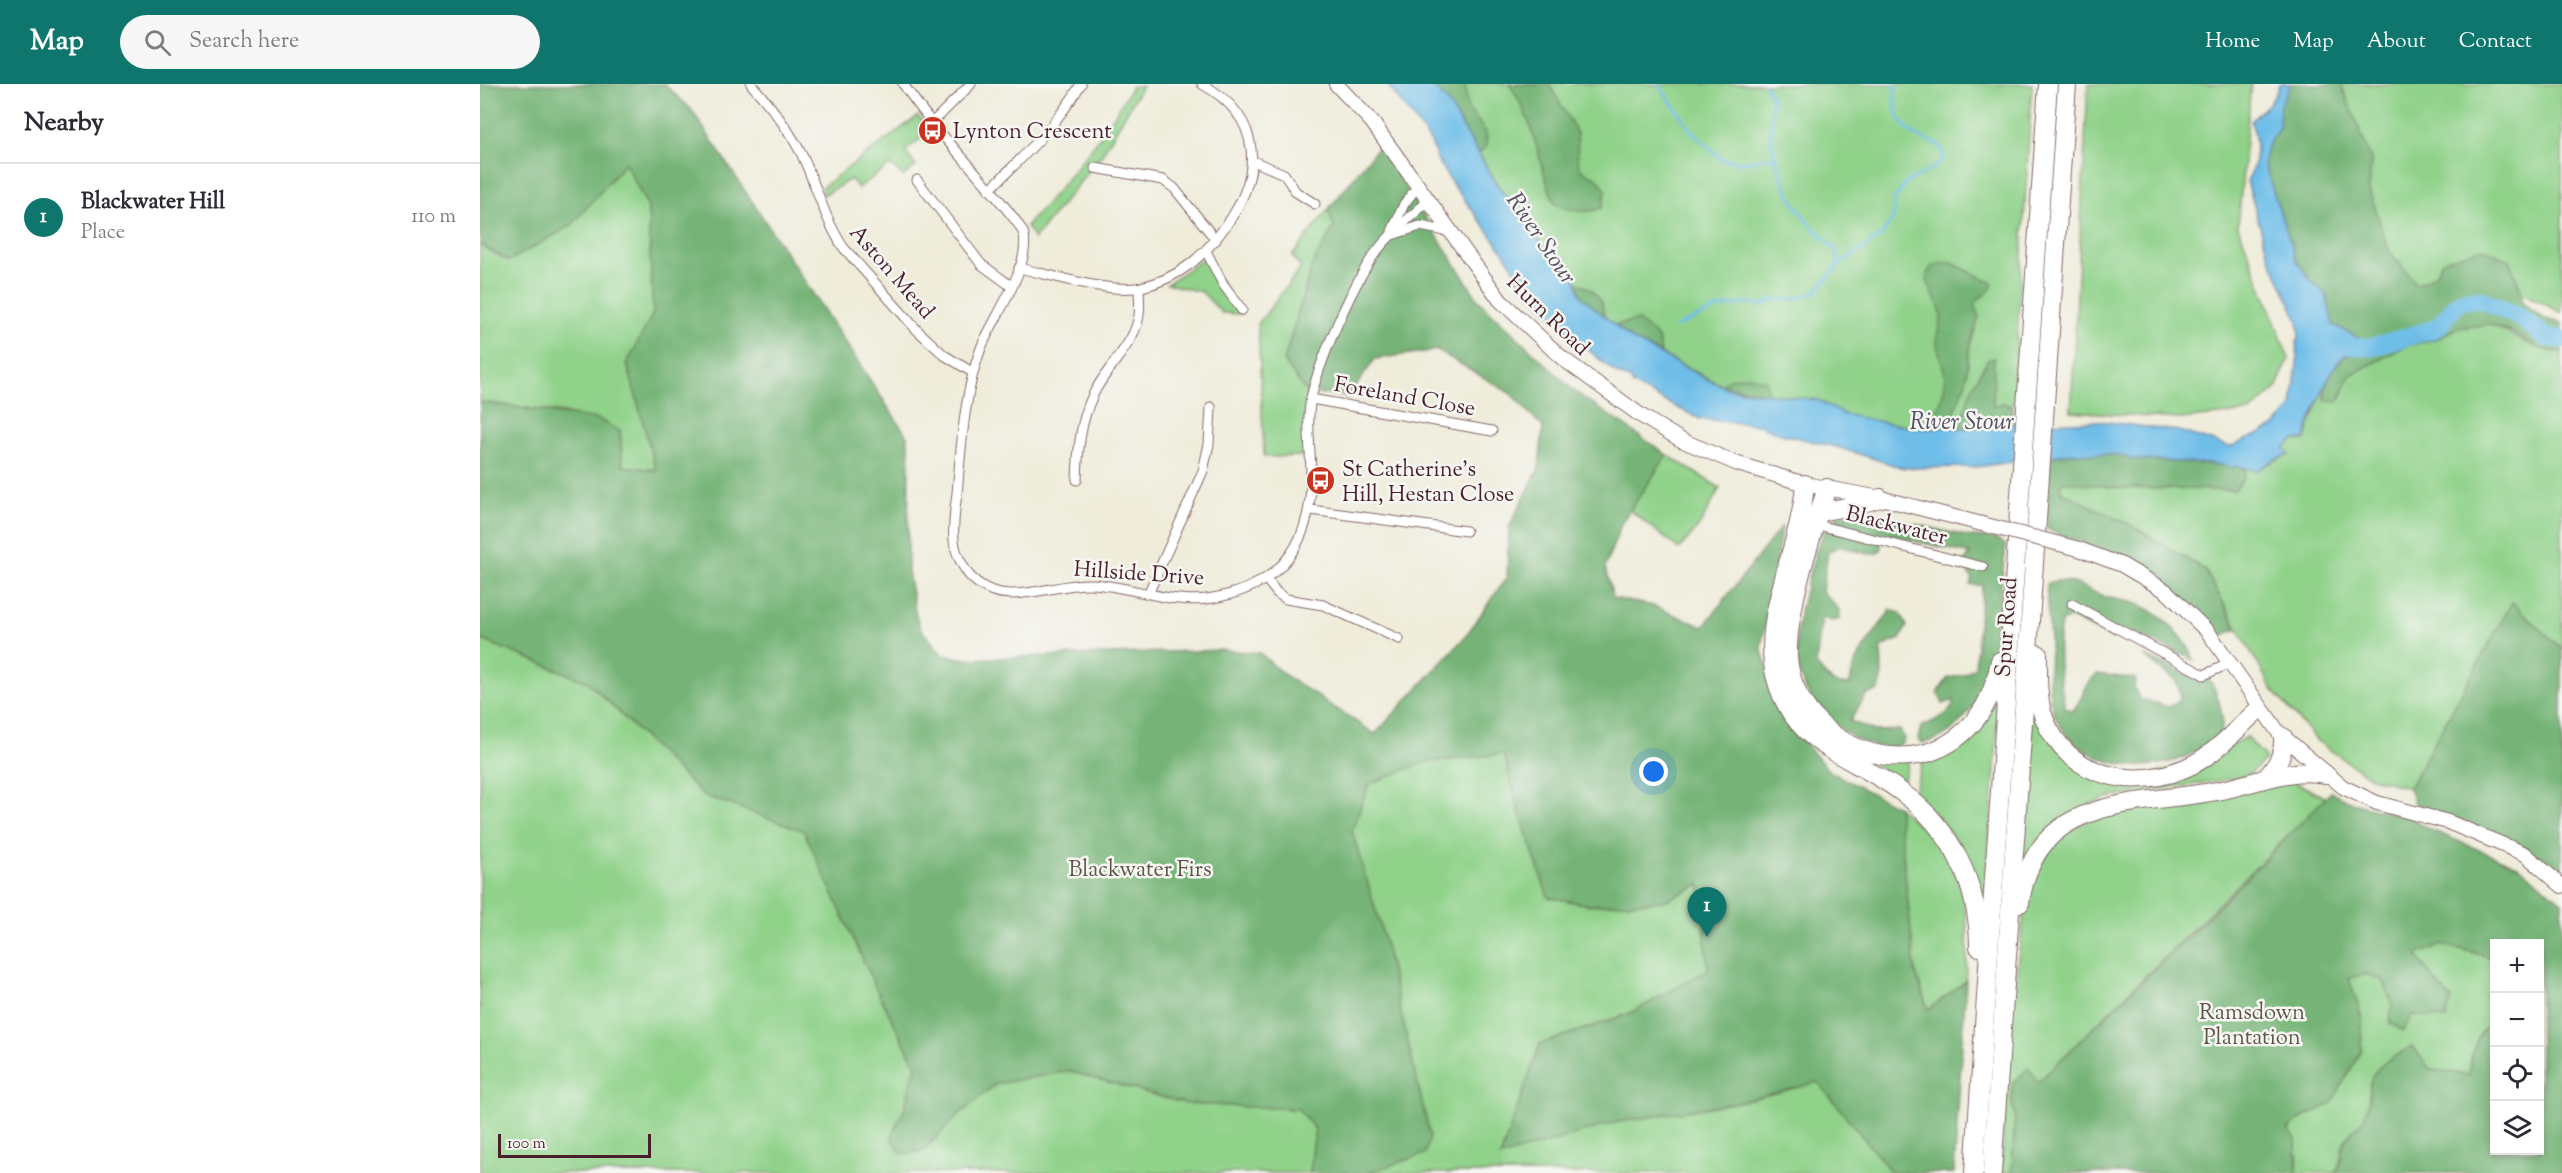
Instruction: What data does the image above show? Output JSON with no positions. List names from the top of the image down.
{
  "streets": {
    "highway": ["Spur Road"],
    "main road": ["Hurn Road"],
    "street": [
      "Aston Mead",
      "Foreland Close",
      "Blackwater",
      "Hillside Drive"
    ]
  },
  "crossings": [
    ["Aston Mead", "Hillside Drive"],
    ["Hurn Road", "Hillside Drive"],
    ["Foreland Close", "Hillside Drive"]
  ],
  "water": ["River Stour"],
  "parks": ["Blackwater Firs", "Ramsdown Plantation"],
  "places": {
    "bus stop": ["Lynton Crescent", "St Catherine's Hill, Hestan Close"]
  },
  "scale_bar": "100 m",
  "page": {
    "header": "Map",
    "search": "Search here",
    "nav": [
      "Home",
      "Map",
      "About",
      "Contact"
    ],
    "heading": "Nearby",
    "list": [
      {
        "mark": "1",
        "name": "Blackwater Hill",
        "note": "Place",
        "value": "110 m"
      }
    ],
    "pins": "1",
    "map_buttons": ["+", "−"],
    "scale": "100 m"
  }
}
